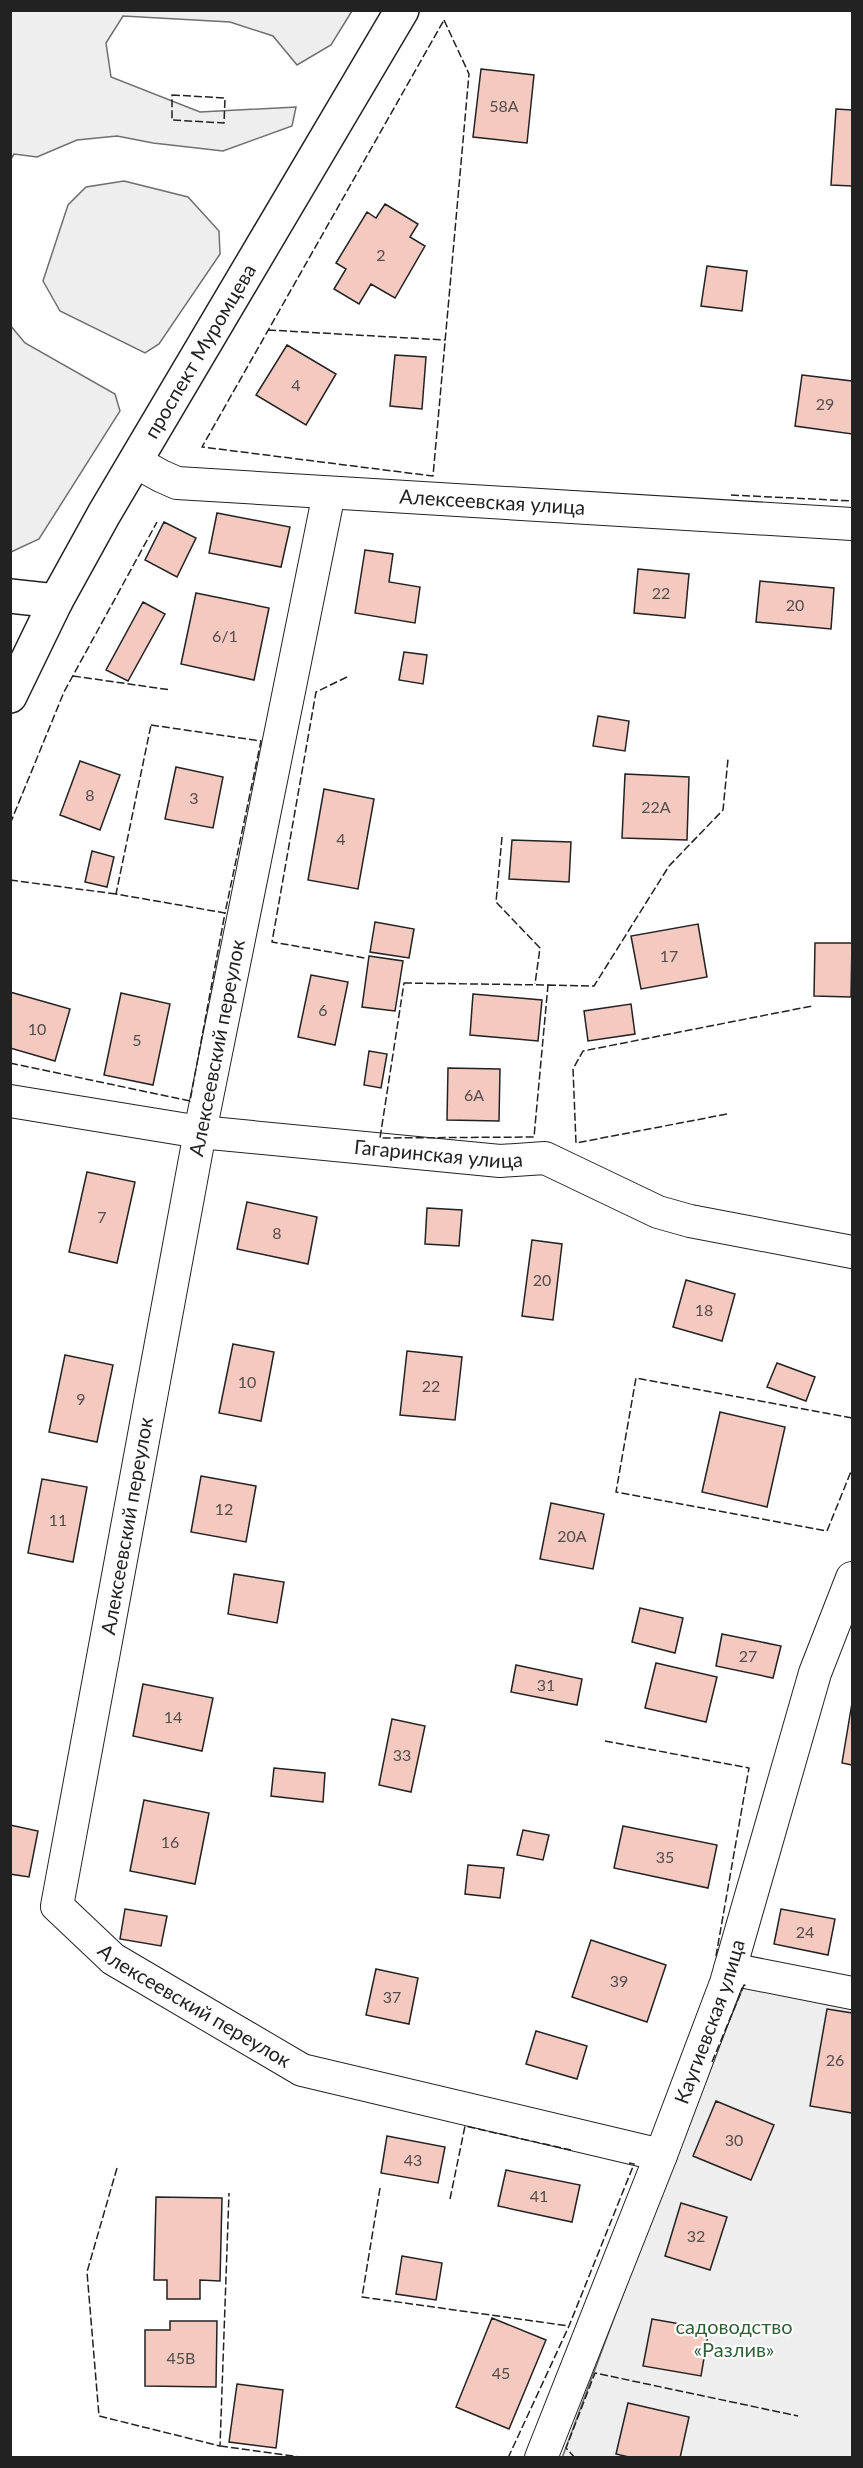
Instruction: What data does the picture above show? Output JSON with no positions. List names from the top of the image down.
{
  "streets": {
    "main road": ["проспект Муромцева"],
    "street": [
      "Алексеевская улица",
      "Алексеевский переулок",
      "Гагаринская улица",
      "Каугиевская улица"
    ]
  },
  "crossings": [
    ["проспект Муромцева", "Алексеевская улица"],
    ["Алексеевская улица", "Алексеевский переулок"],
    ["Алексеевский переулок", "Гагаринская улица"],
    ["Алексеевский переулок", "Каугиевская улица"]
  ],
  "parks": ["садоводство «Разлив»"],
  "house_numbers": [
    "58А",
    "2",
    "4",
    "29",
    "22",
    "20",
    "6/1",
    "8",
    "3",
    "22А",
    "4",
    "17",
    "6",
    "10",
    "5",
    "6А",
    "7",
    "8",
    "20",
    "18",
    "10",
    "22",
    "9",
    "12",
    "11",
    "20А",
    "27",
    "31",
    "14",
    "33",
    "16",
    "35",
    "24",
    "39",
    "37",
    "26",
    "30",
    "43",
    "41",
    "32",
    "45В",
    "45"
  ]
}
